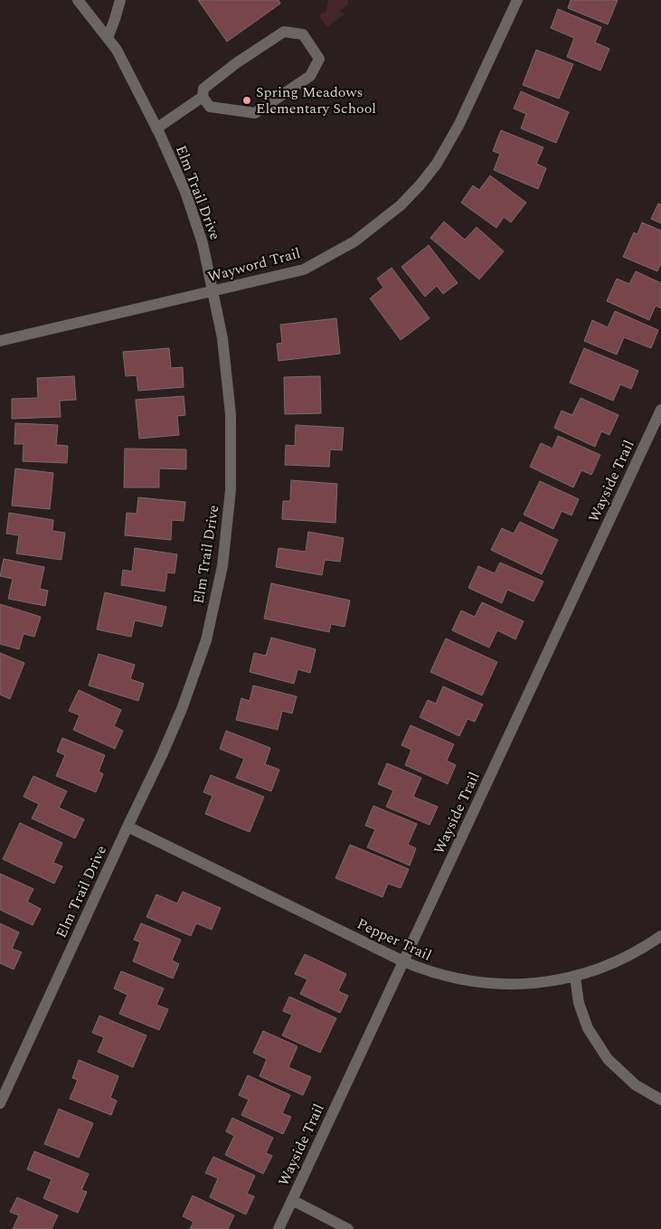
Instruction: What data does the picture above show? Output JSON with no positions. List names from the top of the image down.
{
  "streets": {
    "street": [
      "Elm Trail Drive",
      "Wayword Trail",
      "Wayside Trail",
      "Pepper Trail"
    ]
  },
  "crossings": [
    ["Elm Trail Drive", "Wayword Trail"],
    ["Elm Trail Drive", "Pepper Trail"],
    ["Wayside Trail", "Pepper Trail"]
  ],
  "places": ["Spring Meadows Elementary School"]
}
